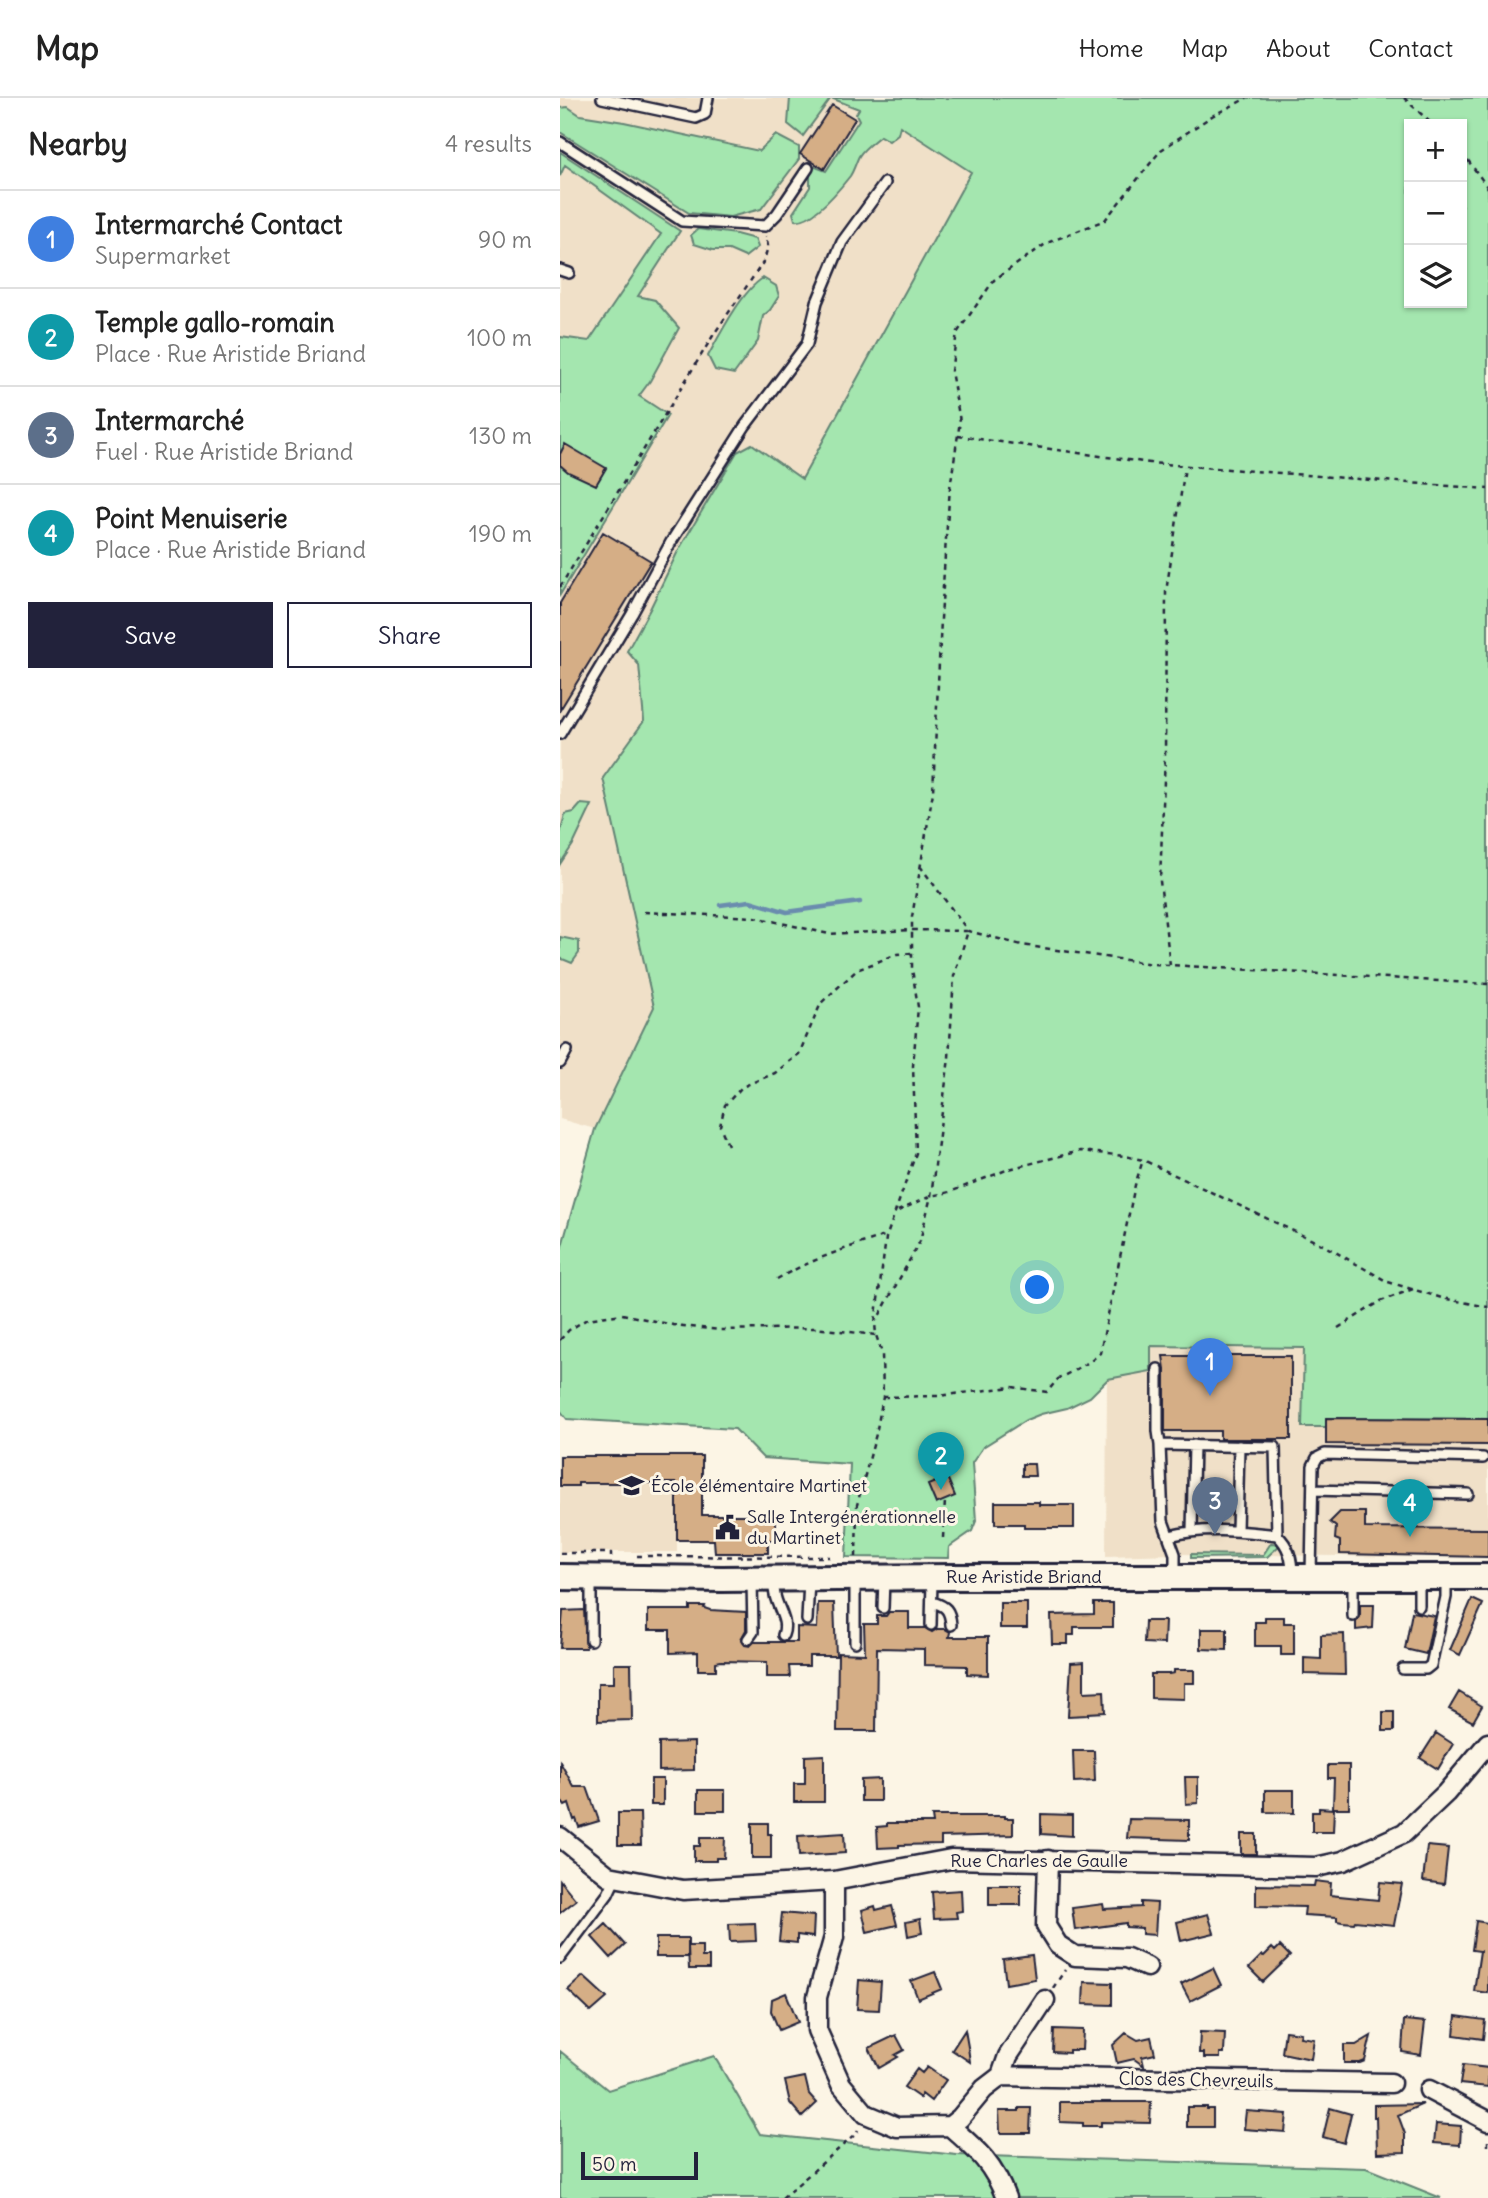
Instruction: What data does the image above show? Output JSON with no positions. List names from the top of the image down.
{
  "streets": {
    "street": ["Rue Aristide Briand", "Rue Charles de Gaulle", "Clos des Chevreuils"]
  },
  "places": {
    "school or university": ["École élémentaire Martinet"],
    "public building": ["Salle Intergénérationnelle du Martinet"]
  },
  "scale_bar": "50 m",
  "page": {
    "header": "Map",
    "nav": [
      "Home",
      "Map",
      "About",
      "Contact"
    ],
    "heading": ["Nearby", "4 results"],
    "map_buttons": ["+", "−"],
    "list": [
      {
        "mark": "1",
        "name": "Intermarché Contact",
        "note": "Supermarket",
        "value": "90 m"
      },
      {
        "mark": "2",
        "name": "Temple gallo-romain",
        "note": "Place · Rue Aristide Briand",
        "value": "100 m"
      },
      {
        "mark": "3",
        "name": "Intermarché",
        "note": "Fuel · Rue Aristide Briand",
        "value": "130 m"
      },
      {
        "mark": "4",
        "name": "Point Menuiserie",
        "note": "Place · Rue Aristide Briand",
        "value": "190 m"
      }
    ],
    "buttons": ["Save", "Share"],
    "pins": [
      "1",
      "2",
      "3",
      "4"
    ],
    "scale": "50 m"
  }
}
